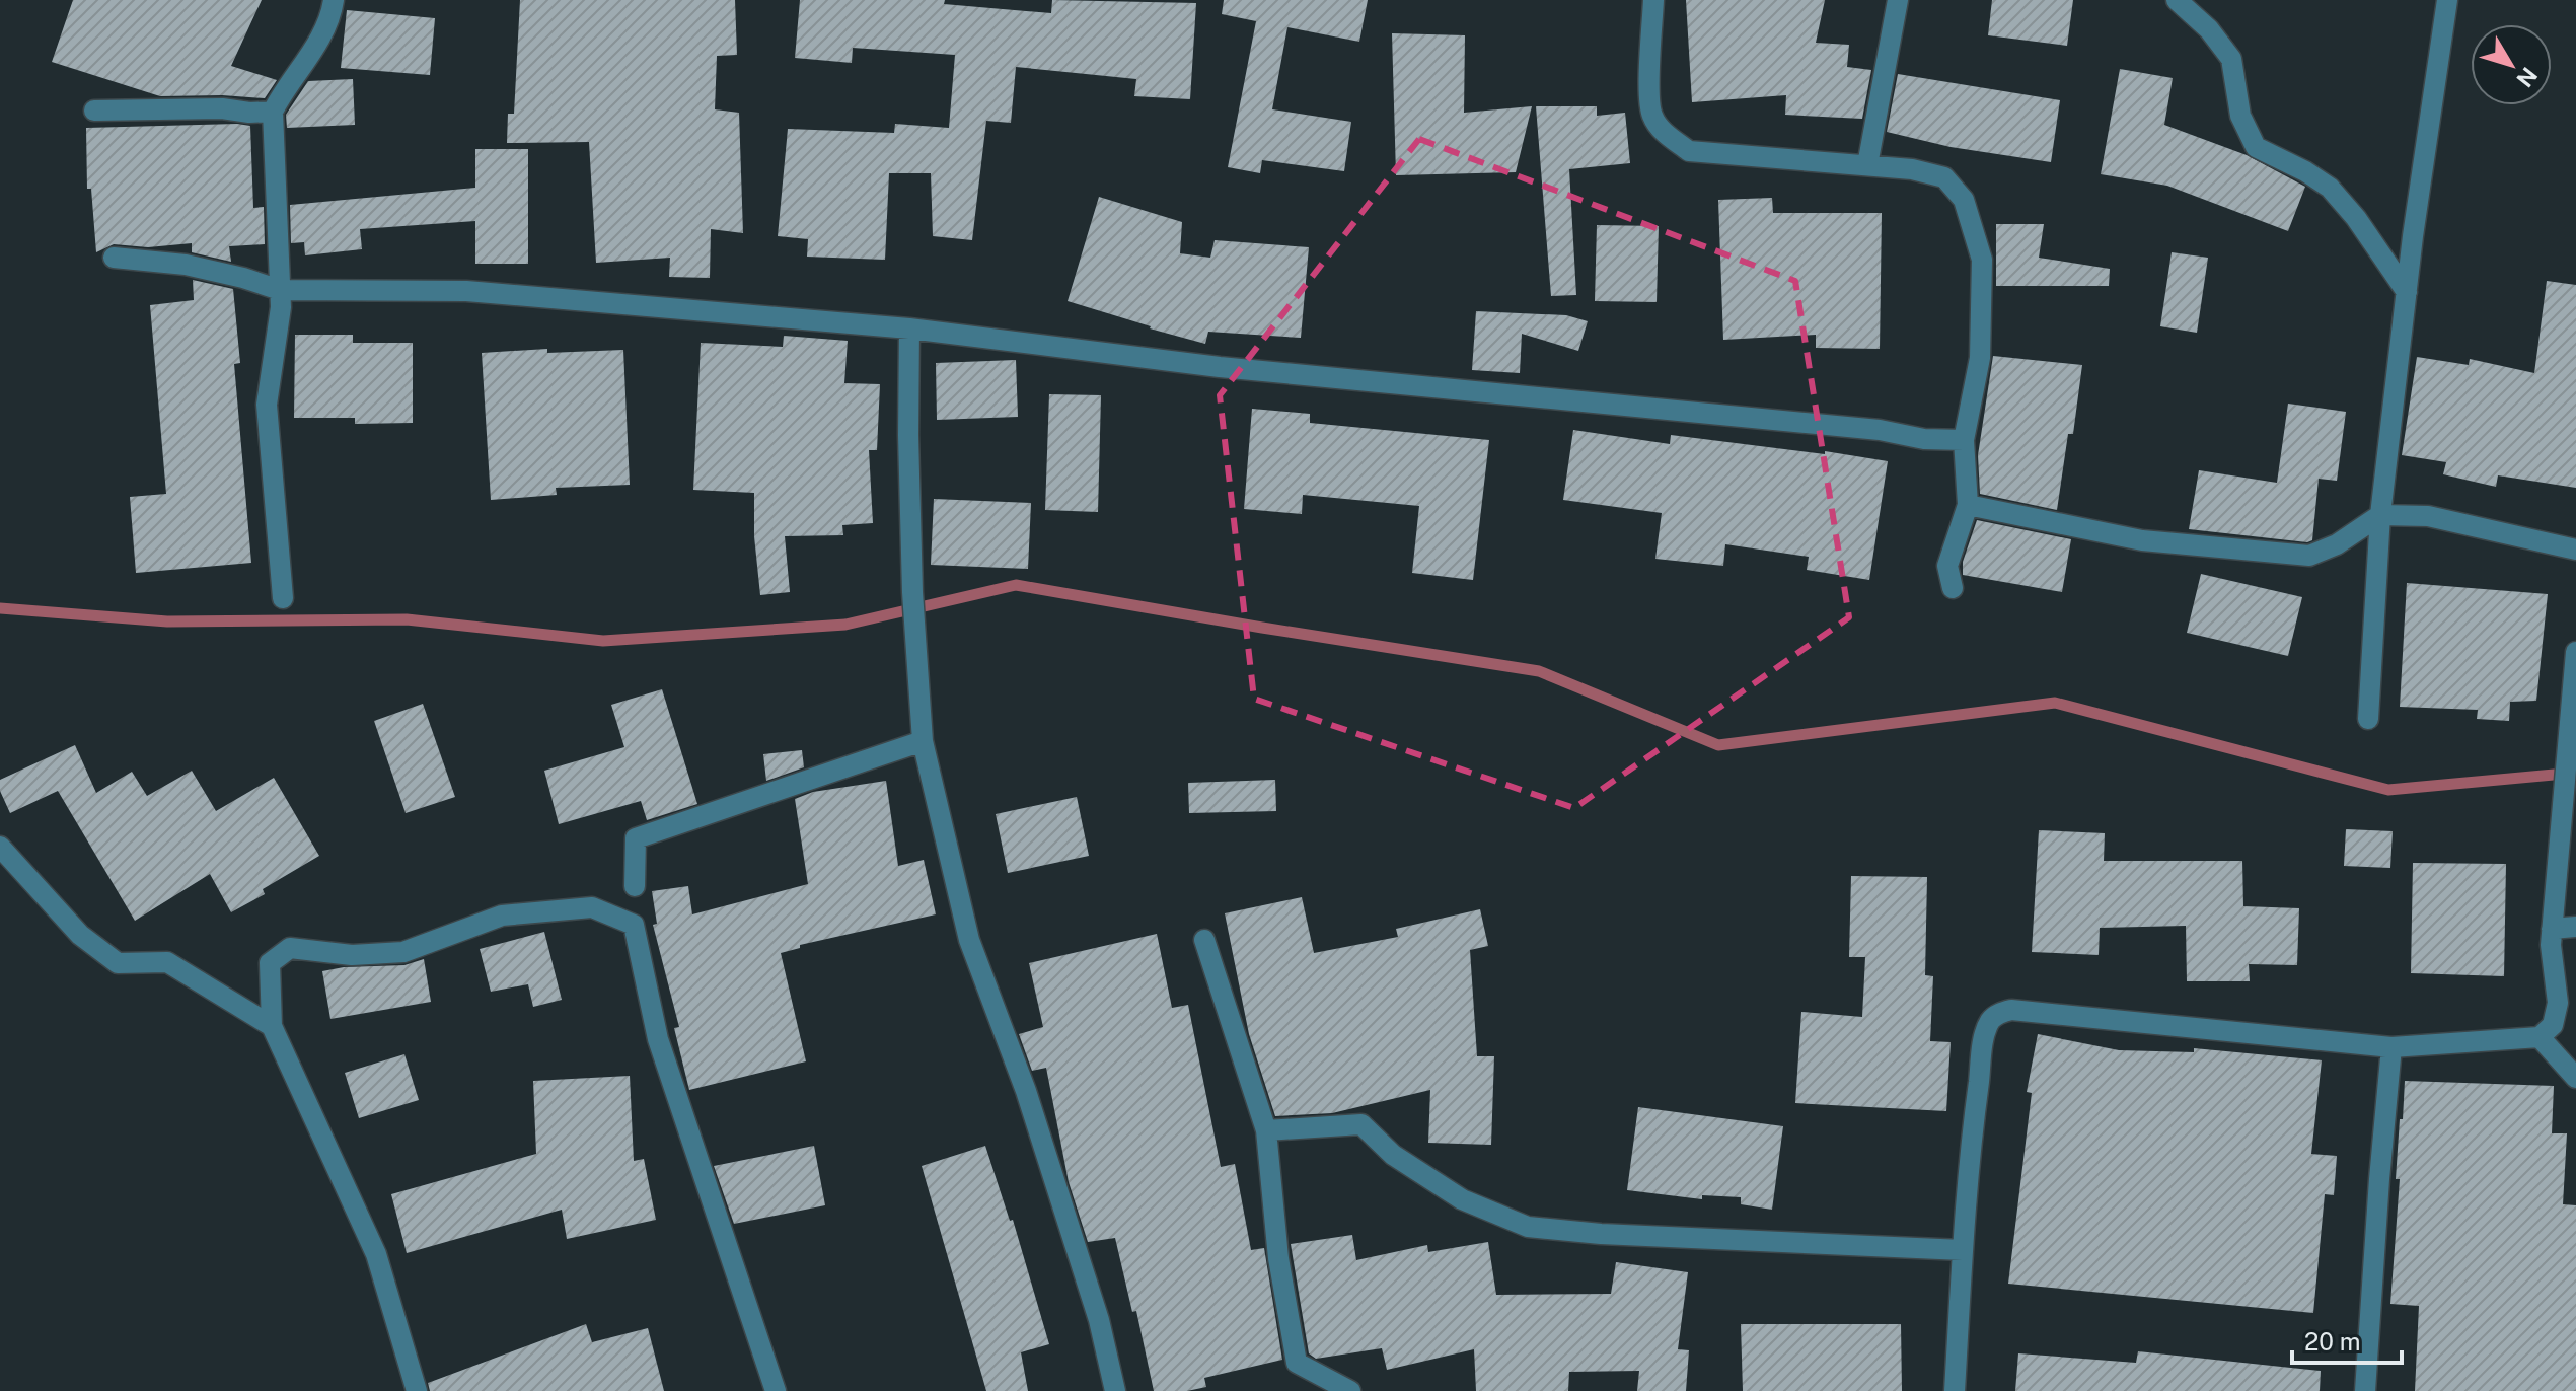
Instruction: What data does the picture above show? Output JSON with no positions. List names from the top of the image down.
{
  "scale_bar": "20 m",
  "north": "bottom right"
}
